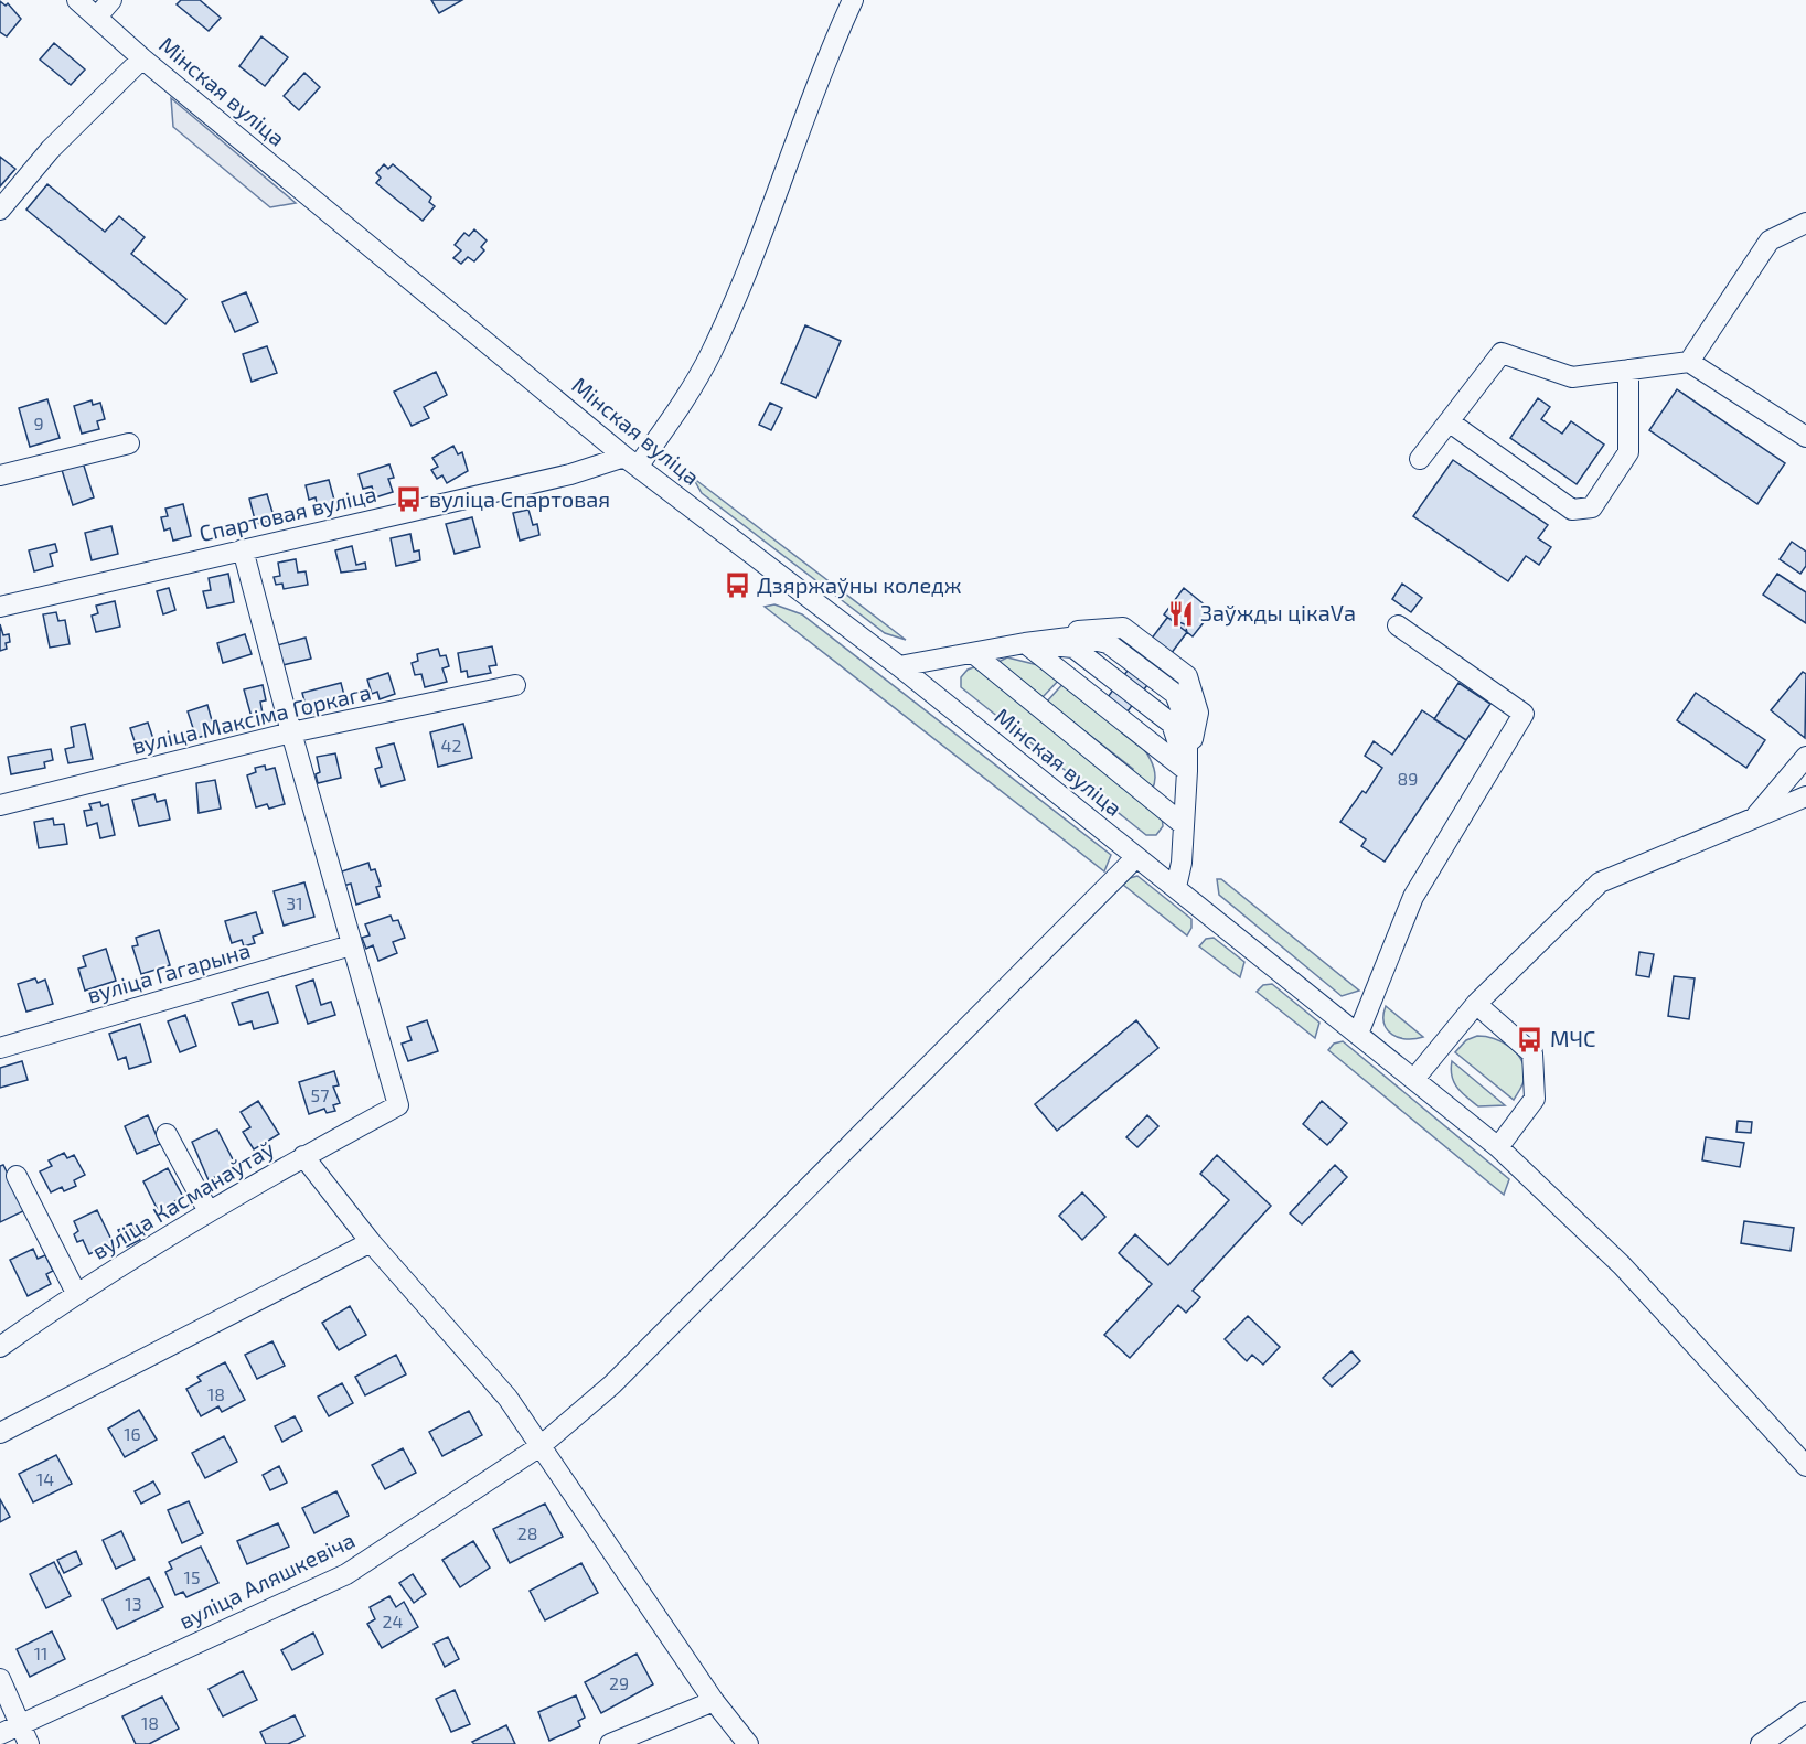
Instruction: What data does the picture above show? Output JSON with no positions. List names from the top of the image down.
{
  "streets": {
    "street": [
      "Мінская вуліца",
      "Спартовая вуліца",
      "вуліца Максіма Горкага",
      "вуліца Гагарына",
      "вуліца Касманаўтаў",
      "вуліца Аляшкевіча"
    ]
  },
  "crossings": [
    ["Мінская вуліца", "Спартовая вуліца"],
    ["Мінская вуліца", "вуліца Аляшкевіча"],
    ["вуліца Гагарына", "вуліца Касманаўтаў"]
  ],
  "places": {
    "bus stop": ["вуліца Спартовая", "Дзяржаўны коледж", "МЧС"],
    "restaurant": ["Заўжды цікаVа"]
  },
  "house_numbers": [
    "9",
    "42",
    "89",
    "31",
    "57",
    "18",
    "16",
    "14",
    "28",
    "15",
    "13",
    "24",
    "11",
    "29",
    "18"
  ]
}
